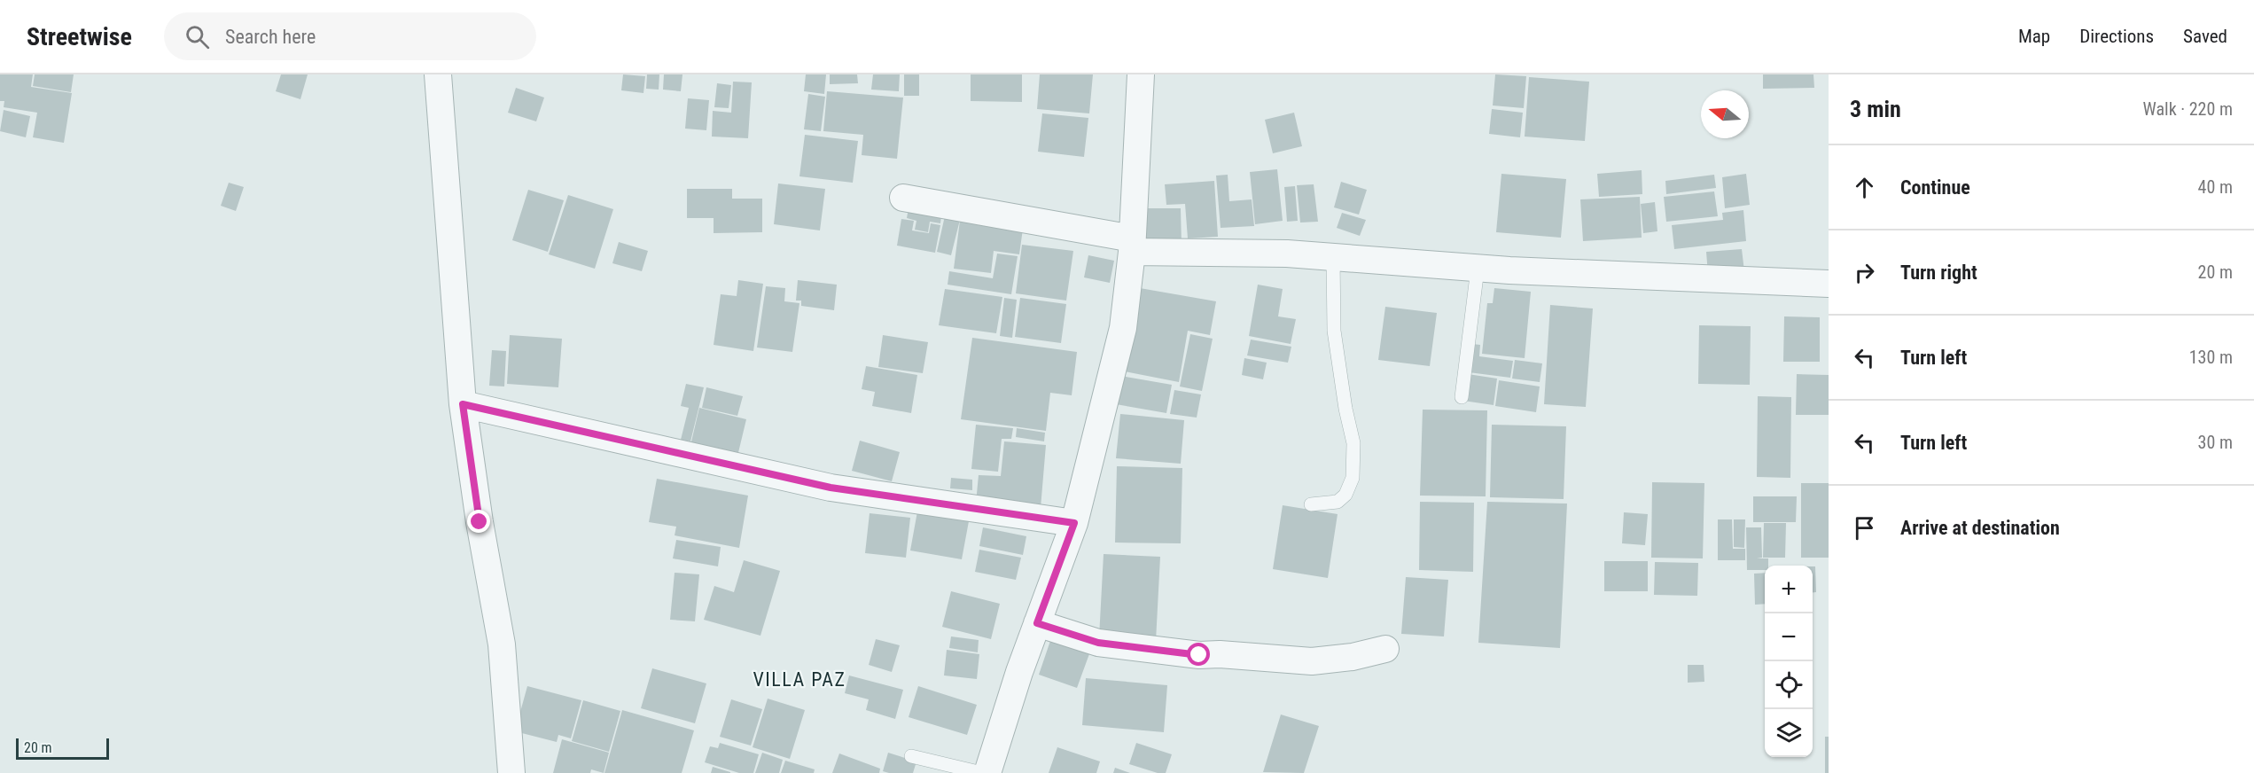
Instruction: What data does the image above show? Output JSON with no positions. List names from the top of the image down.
{
  "districts": ["VILLA PAZ"],
  "scale_bar": "20 m",
  "north": "left",
  "page": {
    "header": "Streetwise",
    "search": "Search here",
    "nav": ["Map", "Directions", "Saved"],
    "heading": ["3 min", "Walk · 220 m"],
    "list": [
      ["Continue", "40 m"],
      ["Turn right", "20 m"],
      ["Turn left", "130 m"],
      ["Turn left", "30 m"],
      "Arrive at destination"
    ],
    "map_buttons": ["+", "−"],
    "scale": "20 m"
  }
}
